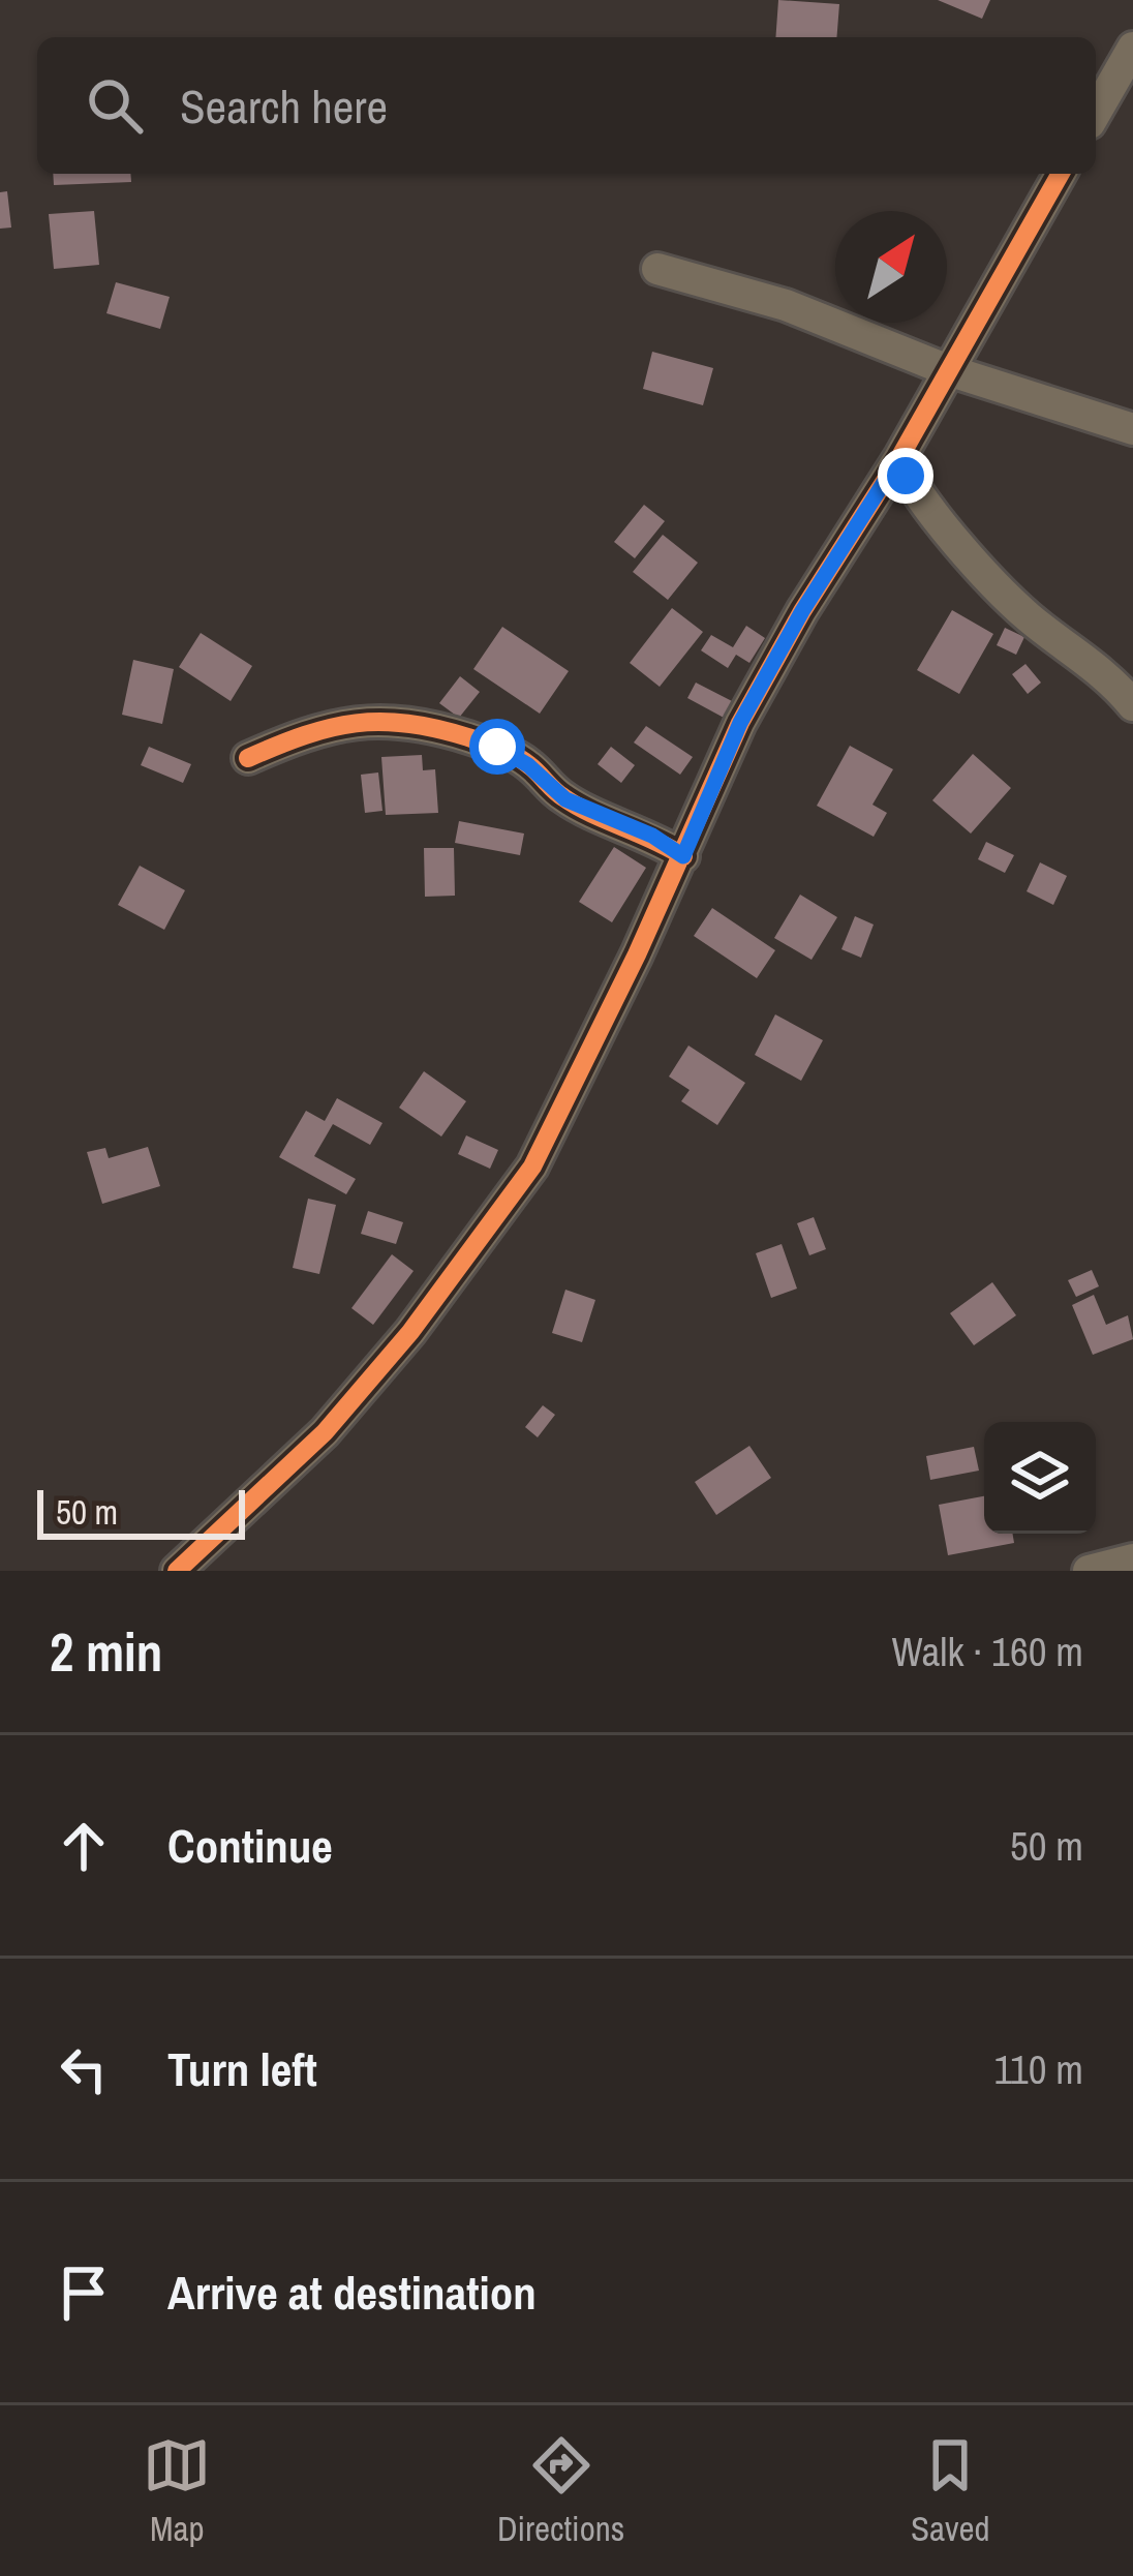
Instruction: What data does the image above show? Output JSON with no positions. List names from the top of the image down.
{
  "scale_bar": "50 m",
  "north": "top right",
  "page": {
    "search": "Search here",
    "scale": "50 m",
    "heading": ["2 min", "Walk · 160 m"],
    "list": [
      ["Continue", "50 m"],
      ["Turn left", "110 m"],
      "Arrive at destination"
    ],
    "nav": ["Map", "Directions", "Saved"]
  }
}
